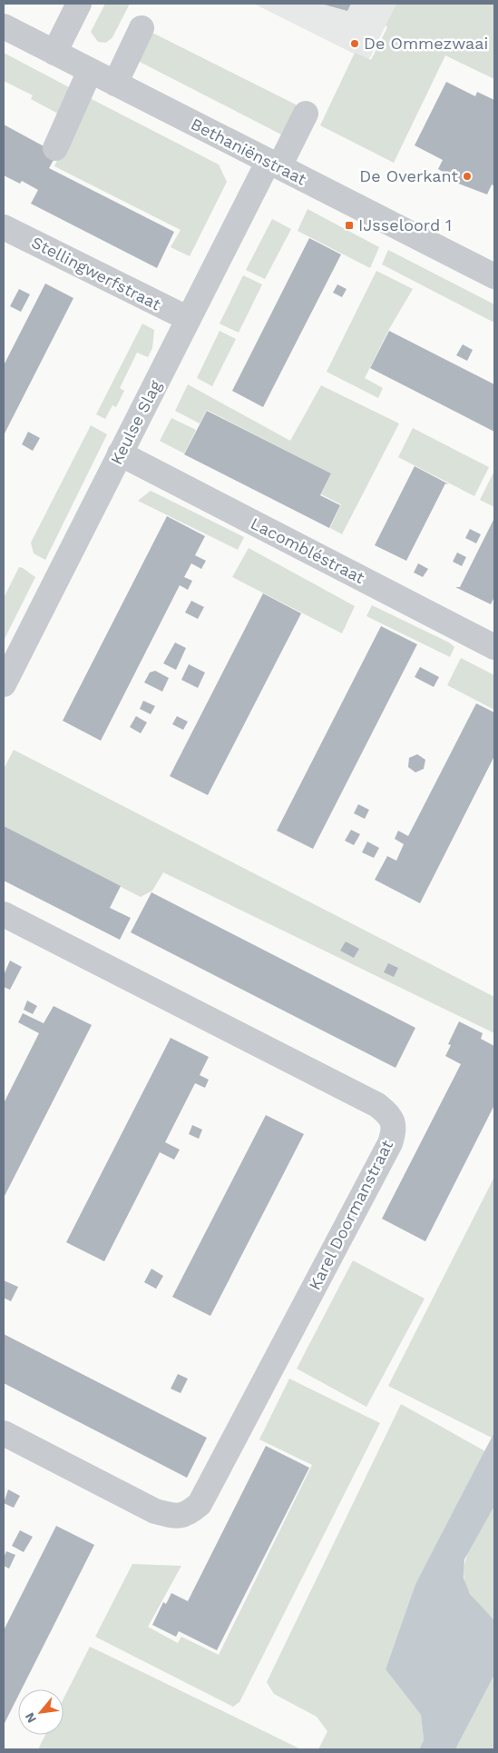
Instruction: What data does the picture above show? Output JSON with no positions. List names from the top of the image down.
{
  "streets": {
    "street": [
      "Bethaniënstraat",
      "Stellingwerfstraat",
      "Keulse Slag",
      "Lacombléstraat",
      "Karel Doormanstraat"
    ]
  },
  "crossings": [
    ["Bethaniënstraat", "Keulse Slag"],
    ["Stellingwerfstraat", "Keulse Slag"],
    ["Keulse Slag", "Lacombléstraat"]
  ],
  "places": {
    "other": ["De Ommezwaai", "De Overkant"],
    "transit": ["IJsseloord 1"]
  },
  "north": "bottom left"
}
